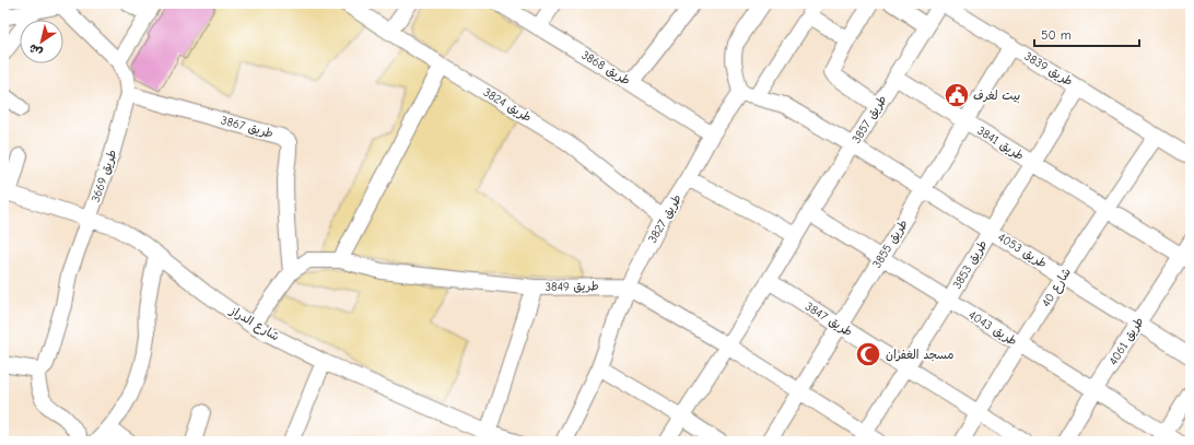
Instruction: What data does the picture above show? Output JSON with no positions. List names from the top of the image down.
{
  "streets": {
    "street": [
      "طريق 3868",
      "طريق 3839",
      "طريق 3824",
      "طريق 3857",
      "طريق 3867",
      "طريق 3841",
      "طريق 3669",
      "طريق 3827",
      "طريق 3855",
      "طريق 4053",
      "طريق 3853",
      "طريق 3849",
      "شارع 40",
      "طريق 3847",
      "شارع الدراز",
      "طريق 4043",
      "طريق 4061"
    ]
  },
  "crossings": [
    ["طريق 3868", "طريق 3827"],
    ["طريق 3839", "طريق 3857"],
    ["طريق 3839", "طريق 3855"],
    ["طريق 3839", "طريق 3853"],
    ["طريق 3839", "شارع 40"],
    ["طريق 3824", "طريق 3827"],
    ["طريق 3857", "طريق 3841"],
    ["طريق 3857", "طريق 4053"],
    ["طريق 3857", "طريق 3847"],
    ["طريق 3857", "طريق 4043"],
    ["طريق 3867", "طريق 3669"],
    ["طريق 3867", "طريق 3849"],
    ["طريق 3841", "طريق 3855"],
    ["طريق 3841", "طريق 3853"],
    ["طريق 3841", "شارع 40"],
    ["طريق 3841", "طريق 4061"],
    ["طريق 3669", "شارع الدراز"],
    ["طريق 3827", "طريق 4053"],
    ["طريق 3827", "طريق 3849"],
    ["طريق 3855", "طريق 4053"],
    ["طريق 3855", "طريق 3847"],
    ["طريق 3855", "طريق 4043"],
    ["طريق 4053", "طريق 3853"],
    ["طريق 4053", "شارع 40"],
    ["طريق 4053", "طريق 4061"],
    ["طريق 3853", "طريق 3847"],
    ["طريق 3853", "طريق 4043"],
    ["طريق 3849", "شارع الدراز"],
    ["شارع 40", "طريق 3847"],
    ["شارع 40", "طريق 4043"],
    ["طريق 4043", "طريق 4061"]
  ],
  "places": {
    "public building": ["بيت لغرف"],
    "mosque": ["مسجد الغفران"]
  },
  "scale_bar": "50 m",
  "north": "bottom left"
}
